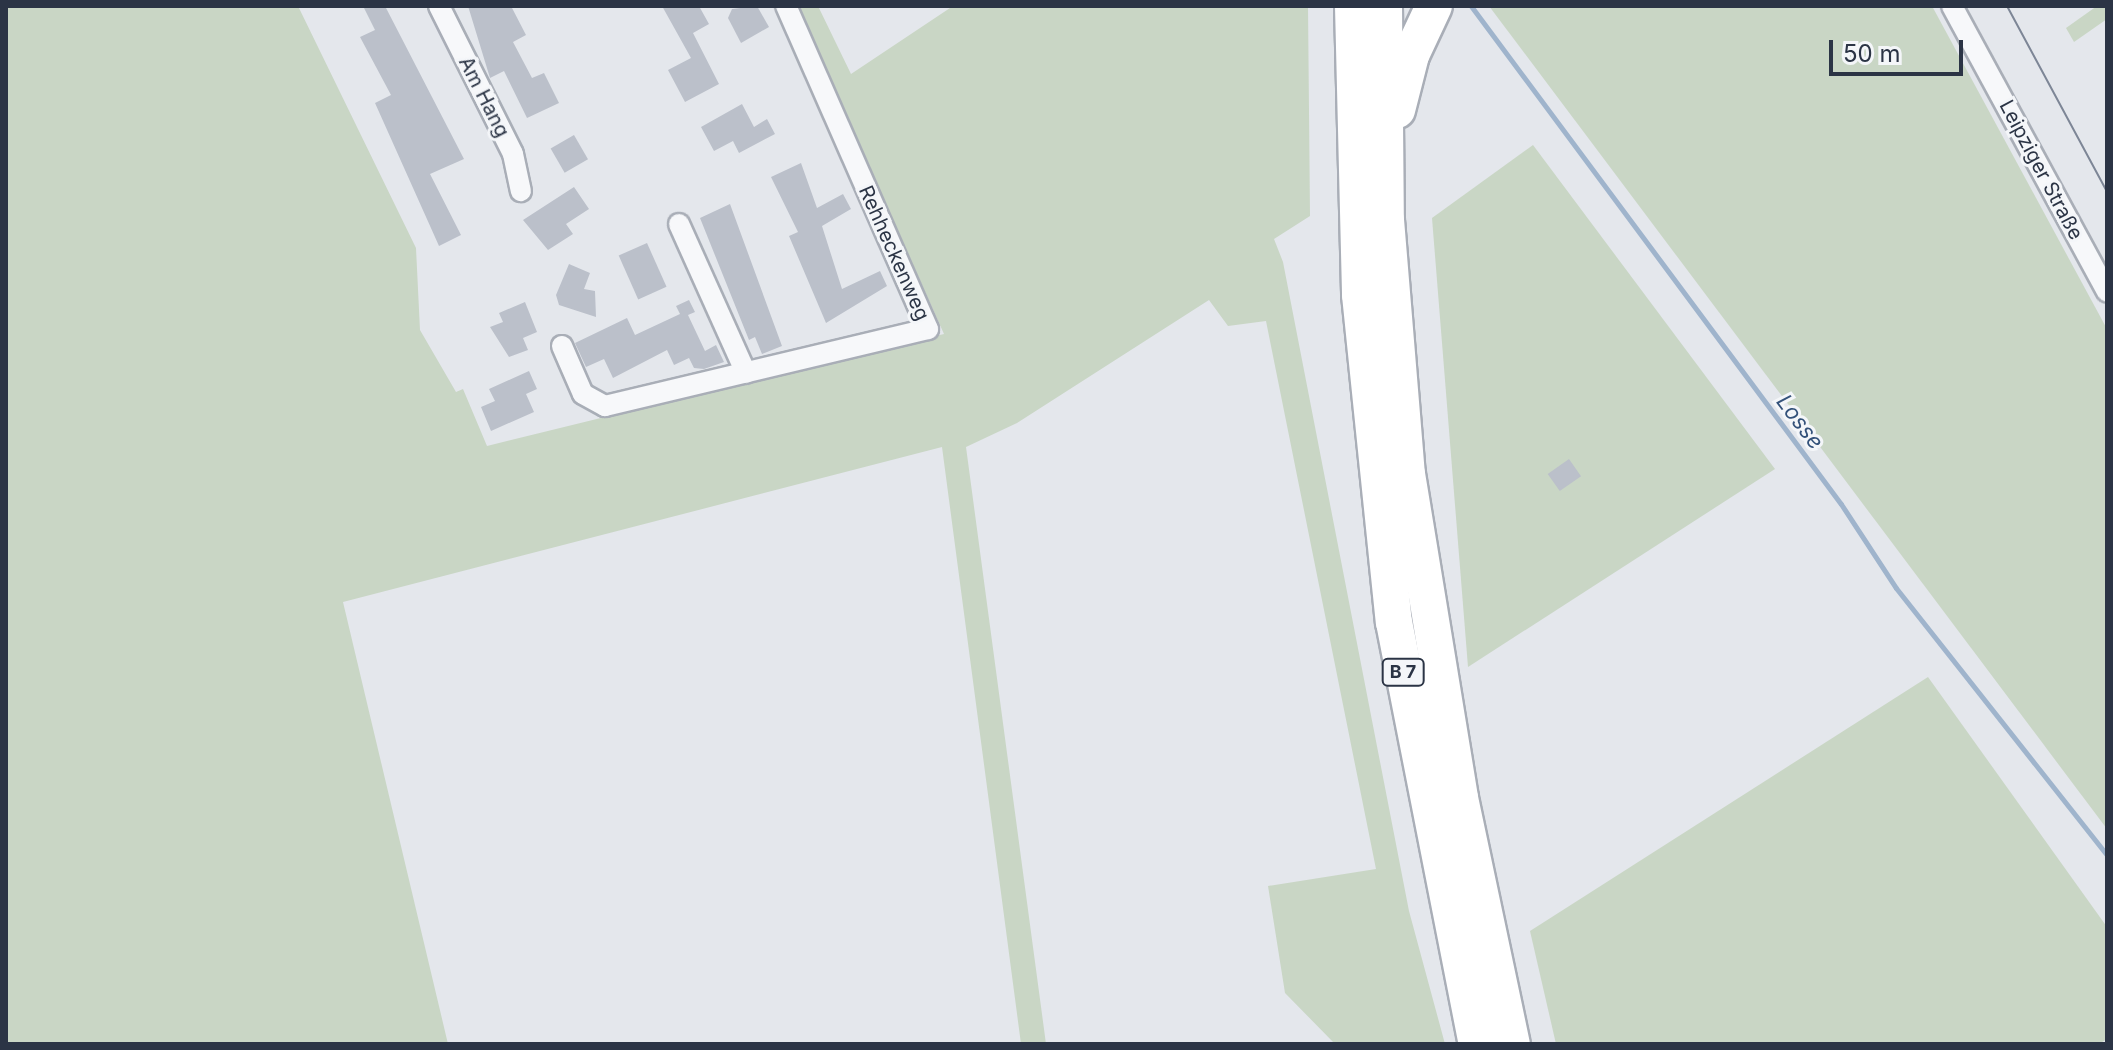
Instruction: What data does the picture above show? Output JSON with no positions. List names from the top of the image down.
{
  "streets": {
    "highway": ["B 7"],
    "street": ["Am Hang", "Leipziger Straße", "Rehheckenweg"]
  },
  "water": ["Losse"],
  "scale_bar": "50 m"
}
